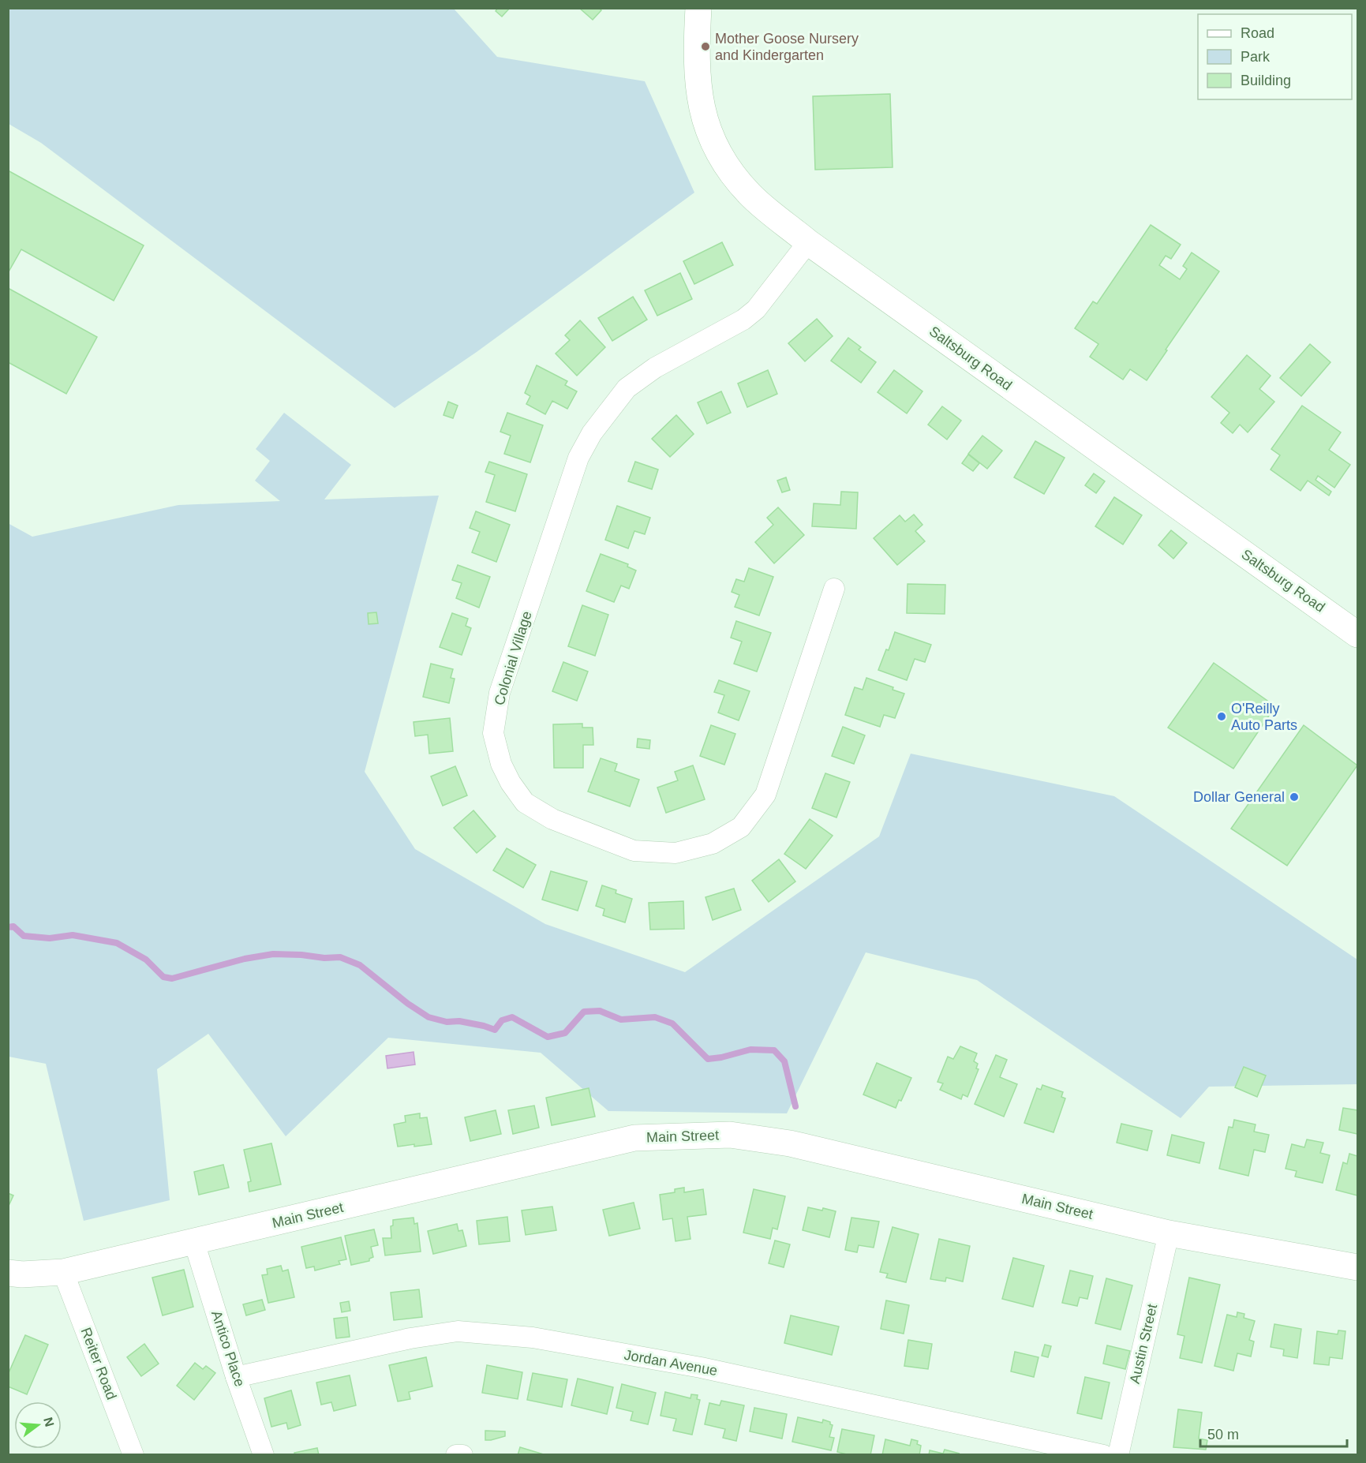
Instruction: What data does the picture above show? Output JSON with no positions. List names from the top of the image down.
{
  "streets": {
    "street": [
      "Saltsburg Road",
      "Colonial Village",
      "Main Street",
      "Austin Street",
      "Antico Place",
      "Jordan Avenue",
      "Reiter Road"
    ]
  },
  "crossings": [
    ["Saltsburg Road", "Colonial Village"],
    ["Main Street", "Austin Street"],
    ["Main Street", "Antico Place"],
    ["Main Street", "Reiter Road"],
    ["Antico Place", "Jordan Avenue"]
  ],
  "places": ["Mother Goose Nursery and Kindergarten", "O'Reilly Auto Parts", "Dollar General"],
  "legend": ["Road", "Park", "Building"],
  "scale_bar": "50 m",
  "north": "right"
}
